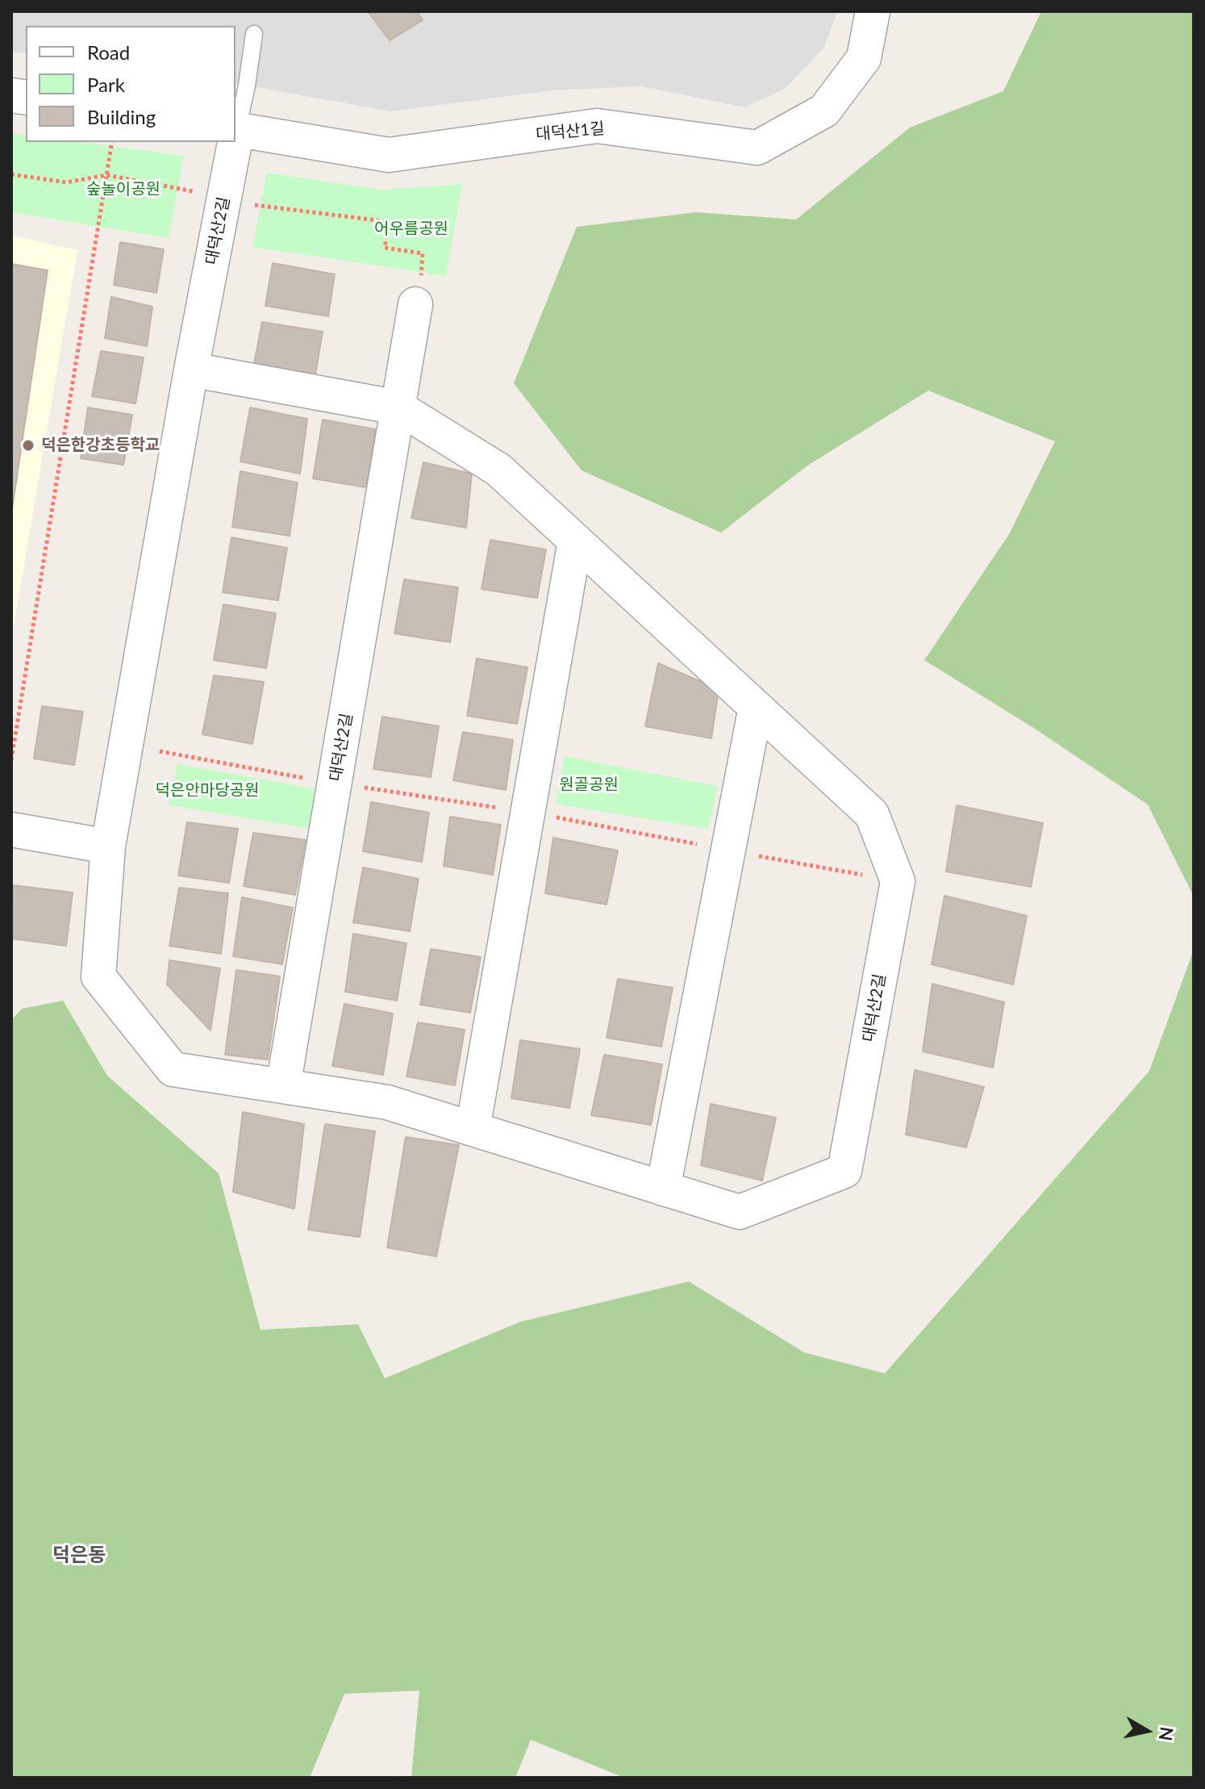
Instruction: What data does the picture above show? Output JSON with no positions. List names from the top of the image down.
{
  "streets": {
    "street": ["대덕산1길", "대덕산2길"]
  },
  "districts": ["덕은동"],
  "parks": [
    "숲놀이공원",
    "어우름공원",
    "원골공원",
    "덕은안마당공원"
  ],
  "places": ["덕은한강초등학교"],
  "legend": ["Road", "Park", "Building"],
  "north": "right"
}
